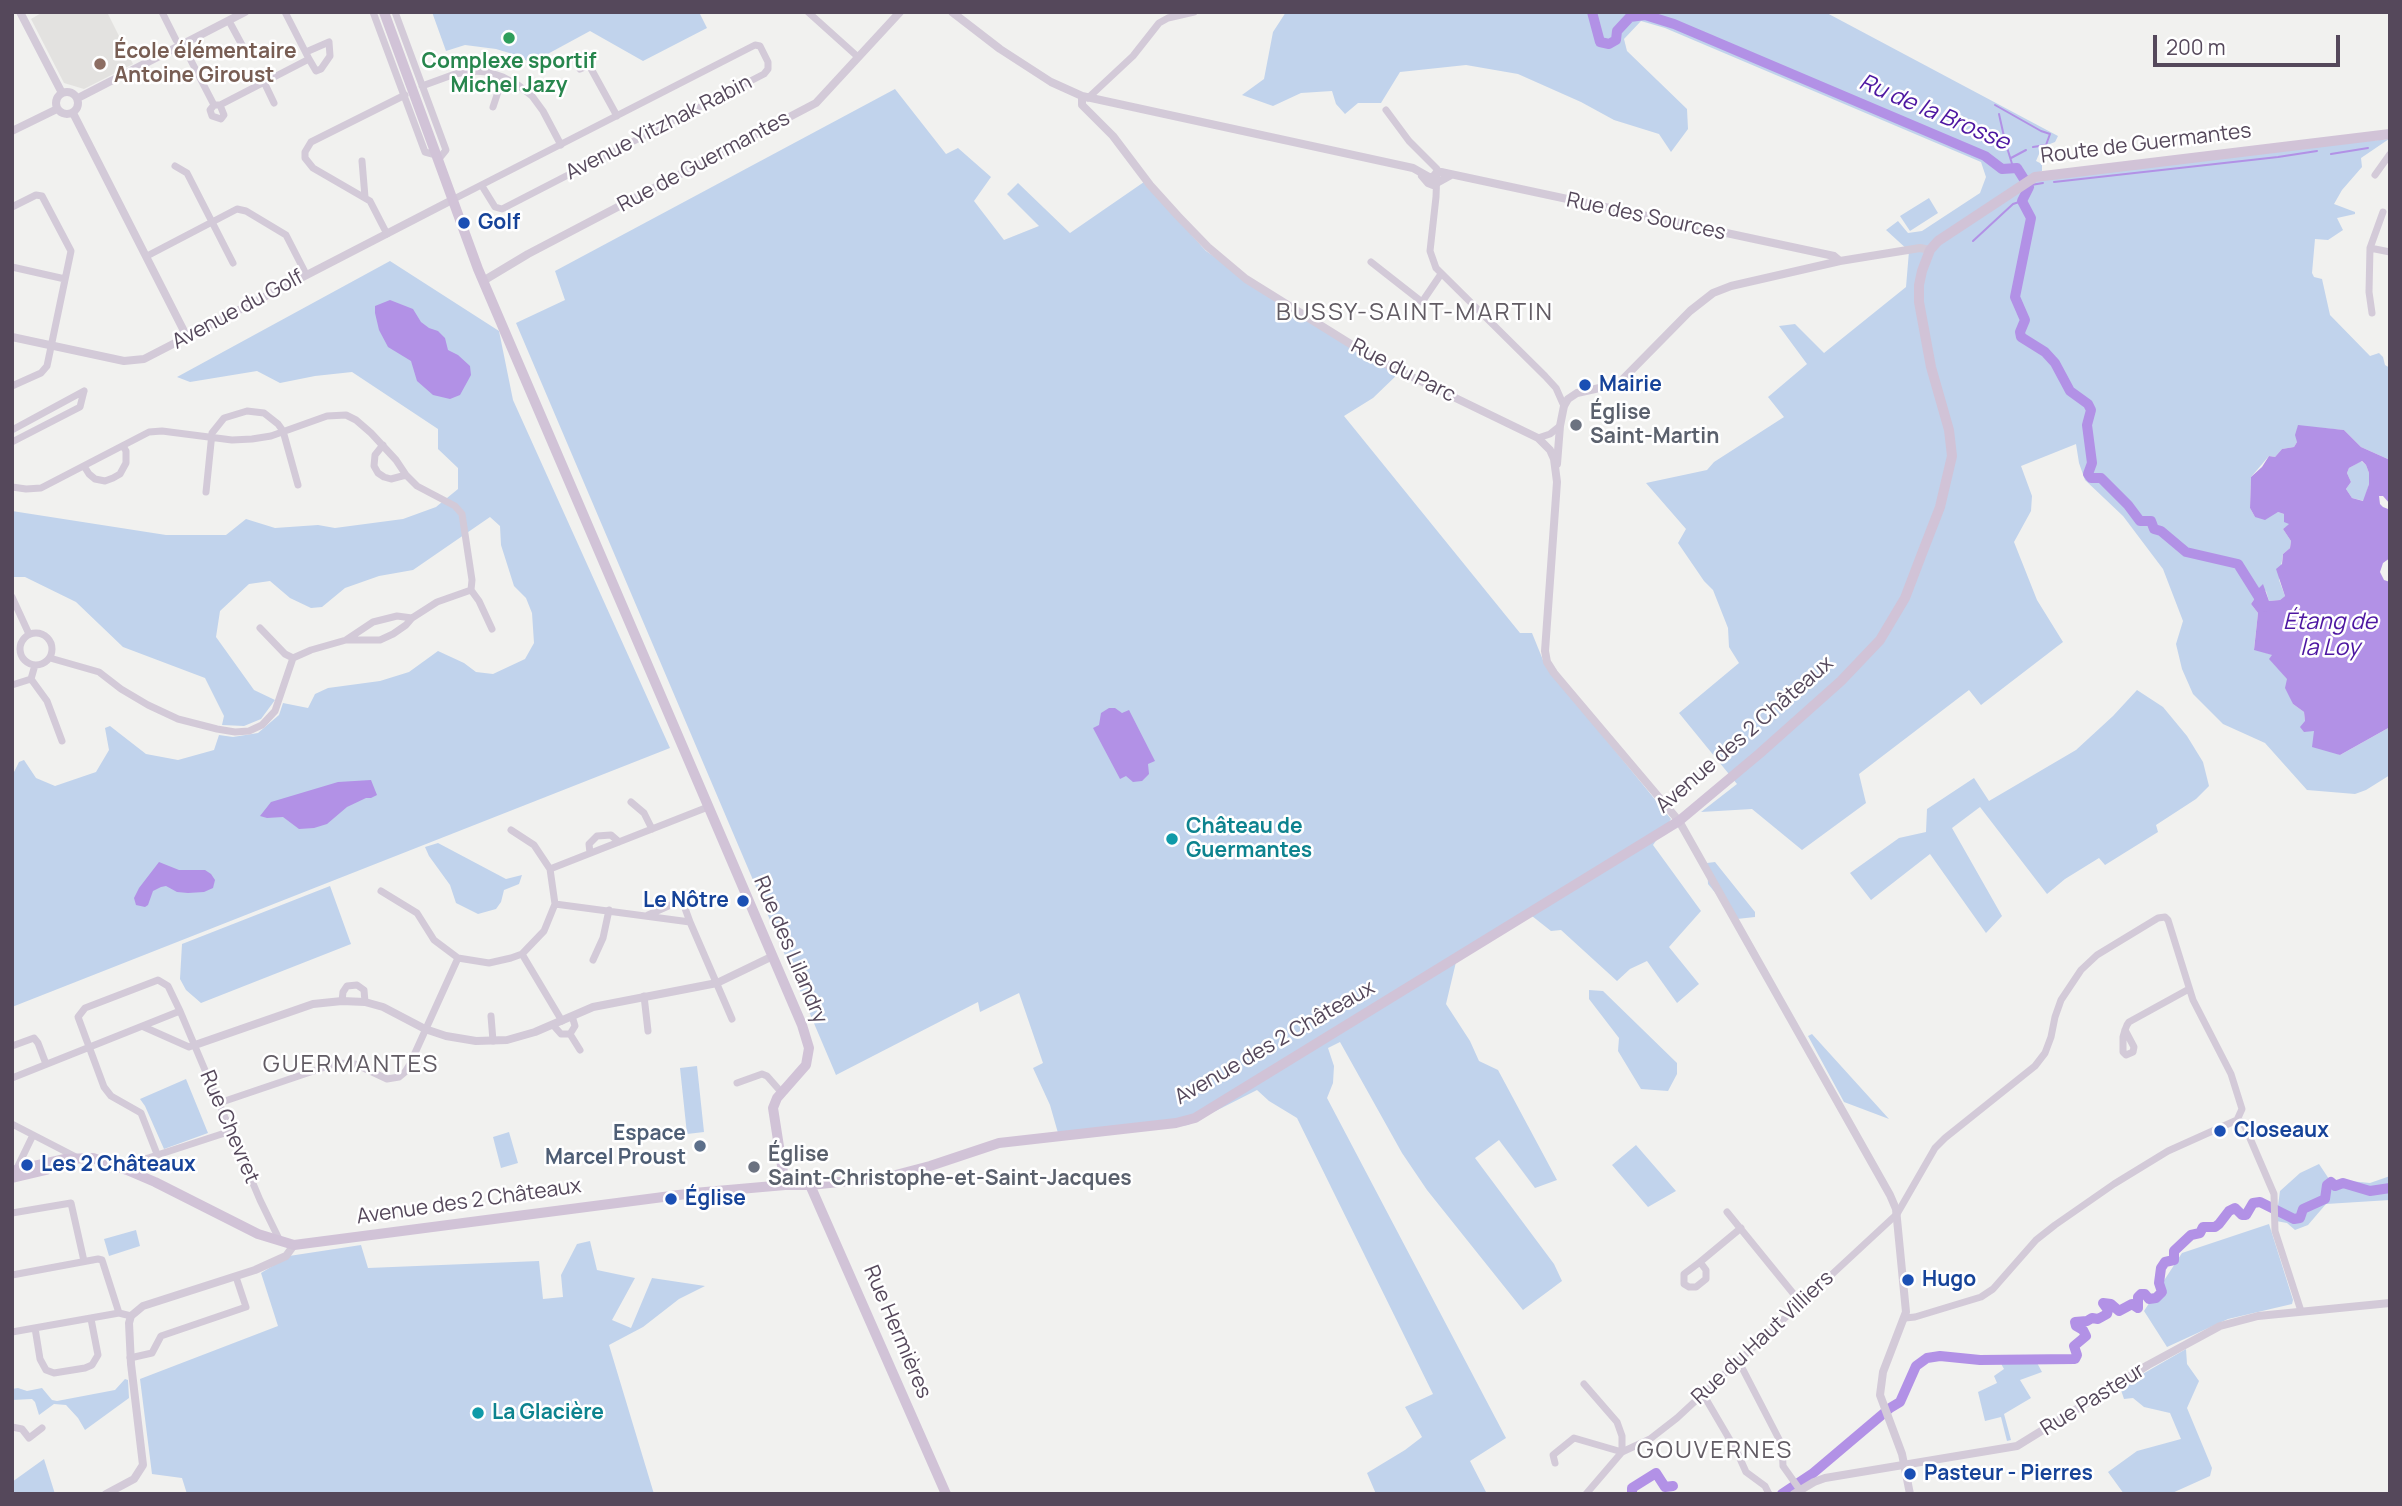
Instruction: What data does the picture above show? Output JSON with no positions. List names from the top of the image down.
{
  "streets": {
    "main road": [
      "Route de Guermantes",
      "Avenue des 2 Châteaux",
      "Rue des Lilandry",
      "Rue Hermières"
    ],
    "street": [
      "Avenue Yitzhak Rabin",
      "Rue de Guermantes",
      "Rue des Sources",
      "Avenue du Golf",
      "Rue du Parc",
      "Rue Chevret",
      "Rue du Haut Villiers",
      "Rue Pasteur"
    ]
  },
  "crossings": [
    ["Avenue Yitzhak Rabin", "Avenue du Golf"],
    ["Avenue Yitzhak Rabin", "Rue des Lilandry"],
    ["Route de Guermantes", "Avenue des 2 Châteaux"],
    ["Rue de Guermantes", "Rue des Lilandry"],
    ["Rue des Sources", "Rue du Parc"],
    ["Avenue du Golf", "Rue des Lilandry"],
    ["Avenue des 2 Châteaux", "Rue des Lilandry"],
    ["Avenue des 2 Châteaux", "Rue Chevret"],
    ["Avenue des 2 Châteaux", "Rue Hermières"]
  ],
  "districts": ["BUSSY-SAINT-MARTIN", "GUERMANTES", "GOUVERNES"],
  "water": ["Ru de la Brosse", "Étang de la Loy"],
  "places": [
    "Complexe sportif Michel Jazy",
    "École élémentaire Antoine Giroust",
    "Golf",
    "Mairie",
    "Église Saint-Martin",
    "Château de Guermantes",
    "Le Nôtre",
    "Closeaux",
    "Espace Marcel Proust",
    "Les 2 Châteaux",
    "Église Saint-Christophe-et-Saint-Jacques",
    "Église",
    "Hugo",
    "La Glacière",
    "Pasteur - Pierres"
  ],
  "scale_bar": "200 m"
}
